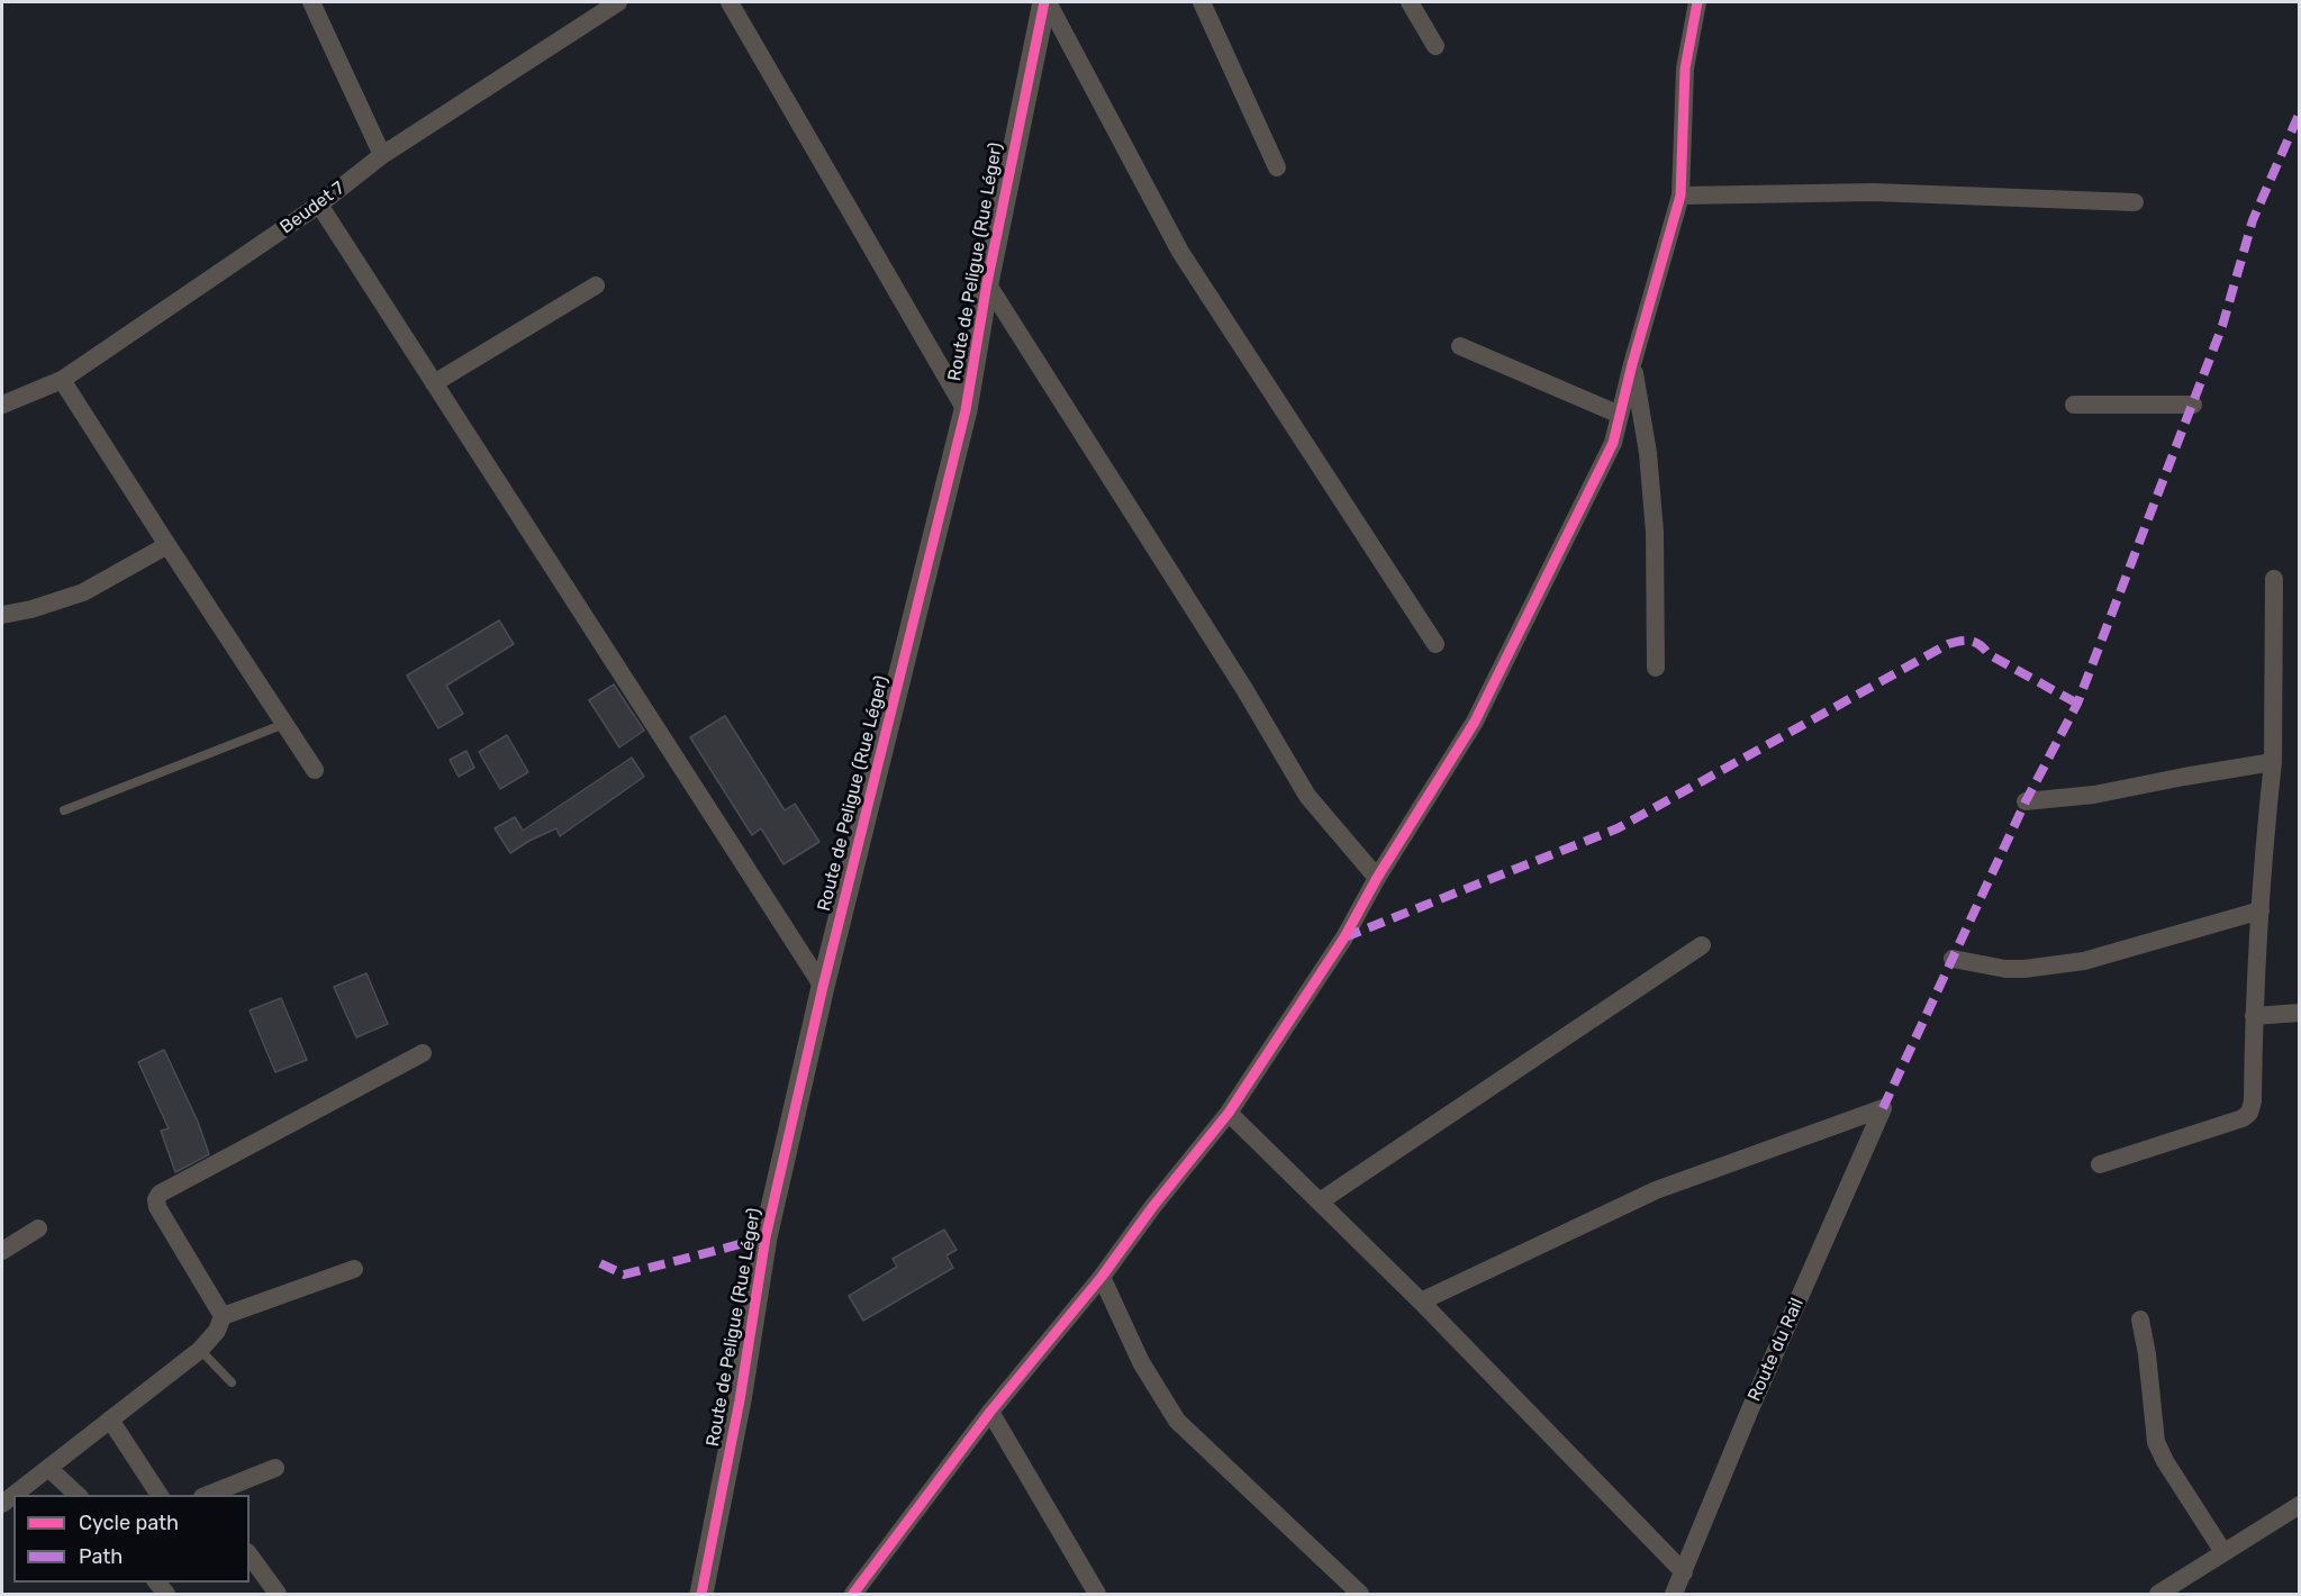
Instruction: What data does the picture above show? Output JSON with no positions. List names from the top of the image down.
{
  "streets": {
    "street": ["Beudet 7", "Route de Peligue (Rue Léger)", "Route du Rail"]
  },
  "legend": ["Cycle path", "Path"]
}
